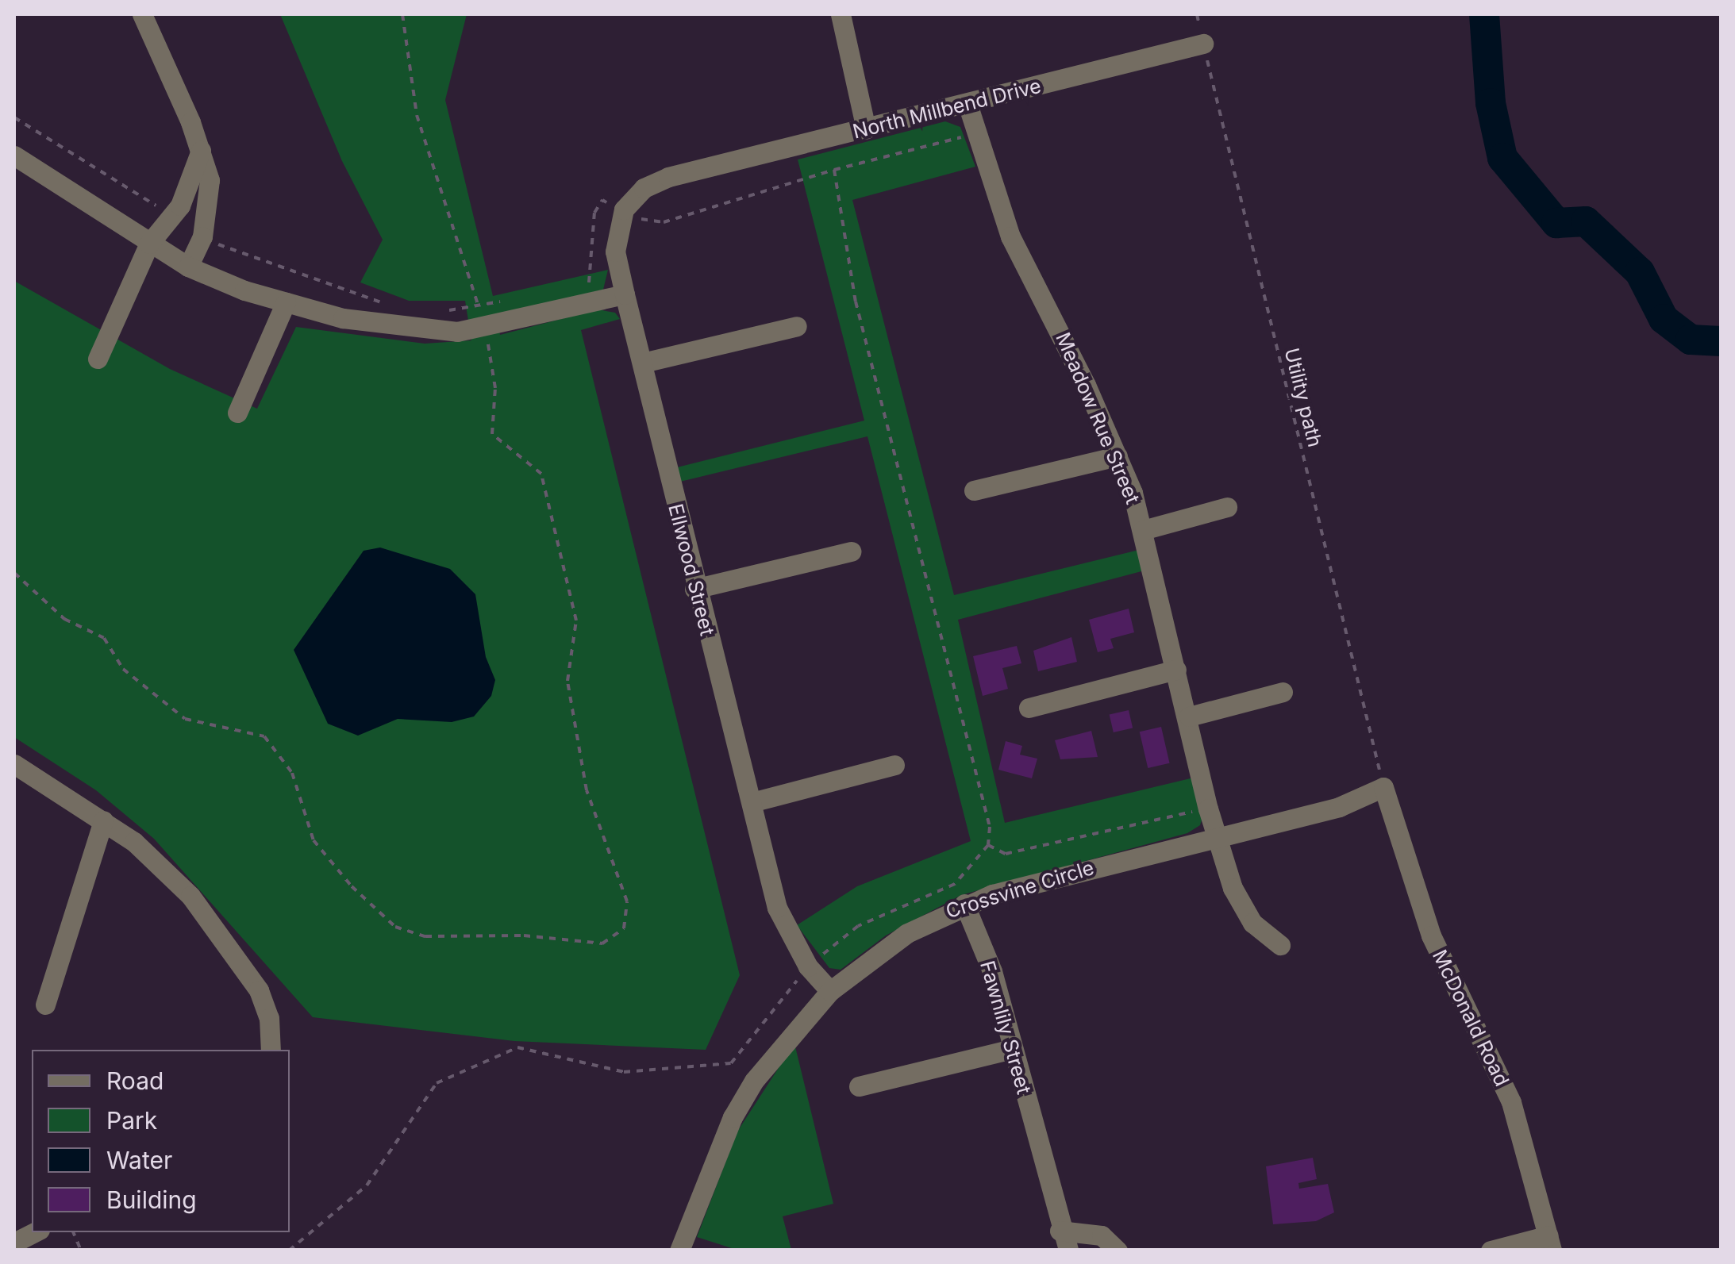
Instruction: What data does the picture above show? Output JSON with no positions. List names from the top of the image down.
{
  "streets": {
    "street": [
      "North Millbend Drive",
      "Meadow Rue Street",
      "Ellwood Street",
      "Crossvine Circle",
      "McDonald Road",
      "Fawnlily Street"
    ],
    "path": ["Utility path"]
  },
  "crossings": [
    ["North Millbend Drive", "Utility path"],
    ["North Millbend Drive", "Meadow Rue Street"],
    ["North Millbend Drive", "Ellwood Street"],
    ["Utility path", "Crossvine Circle"],
    ["Utility path", "McDonald Road"],
    ["Meadow Rue Street", "Crossvine Circle"],
    ["Ellwood Street", "Crossvine Circle"],
    ["Crossvine Circle", "McDonald Road"],
    ["Crossvine Circle", "Fawnlily Street"]
  ],
  "legend": [
    "Road",
    "Park",
    "Water",
    "Building"
  ]
}
